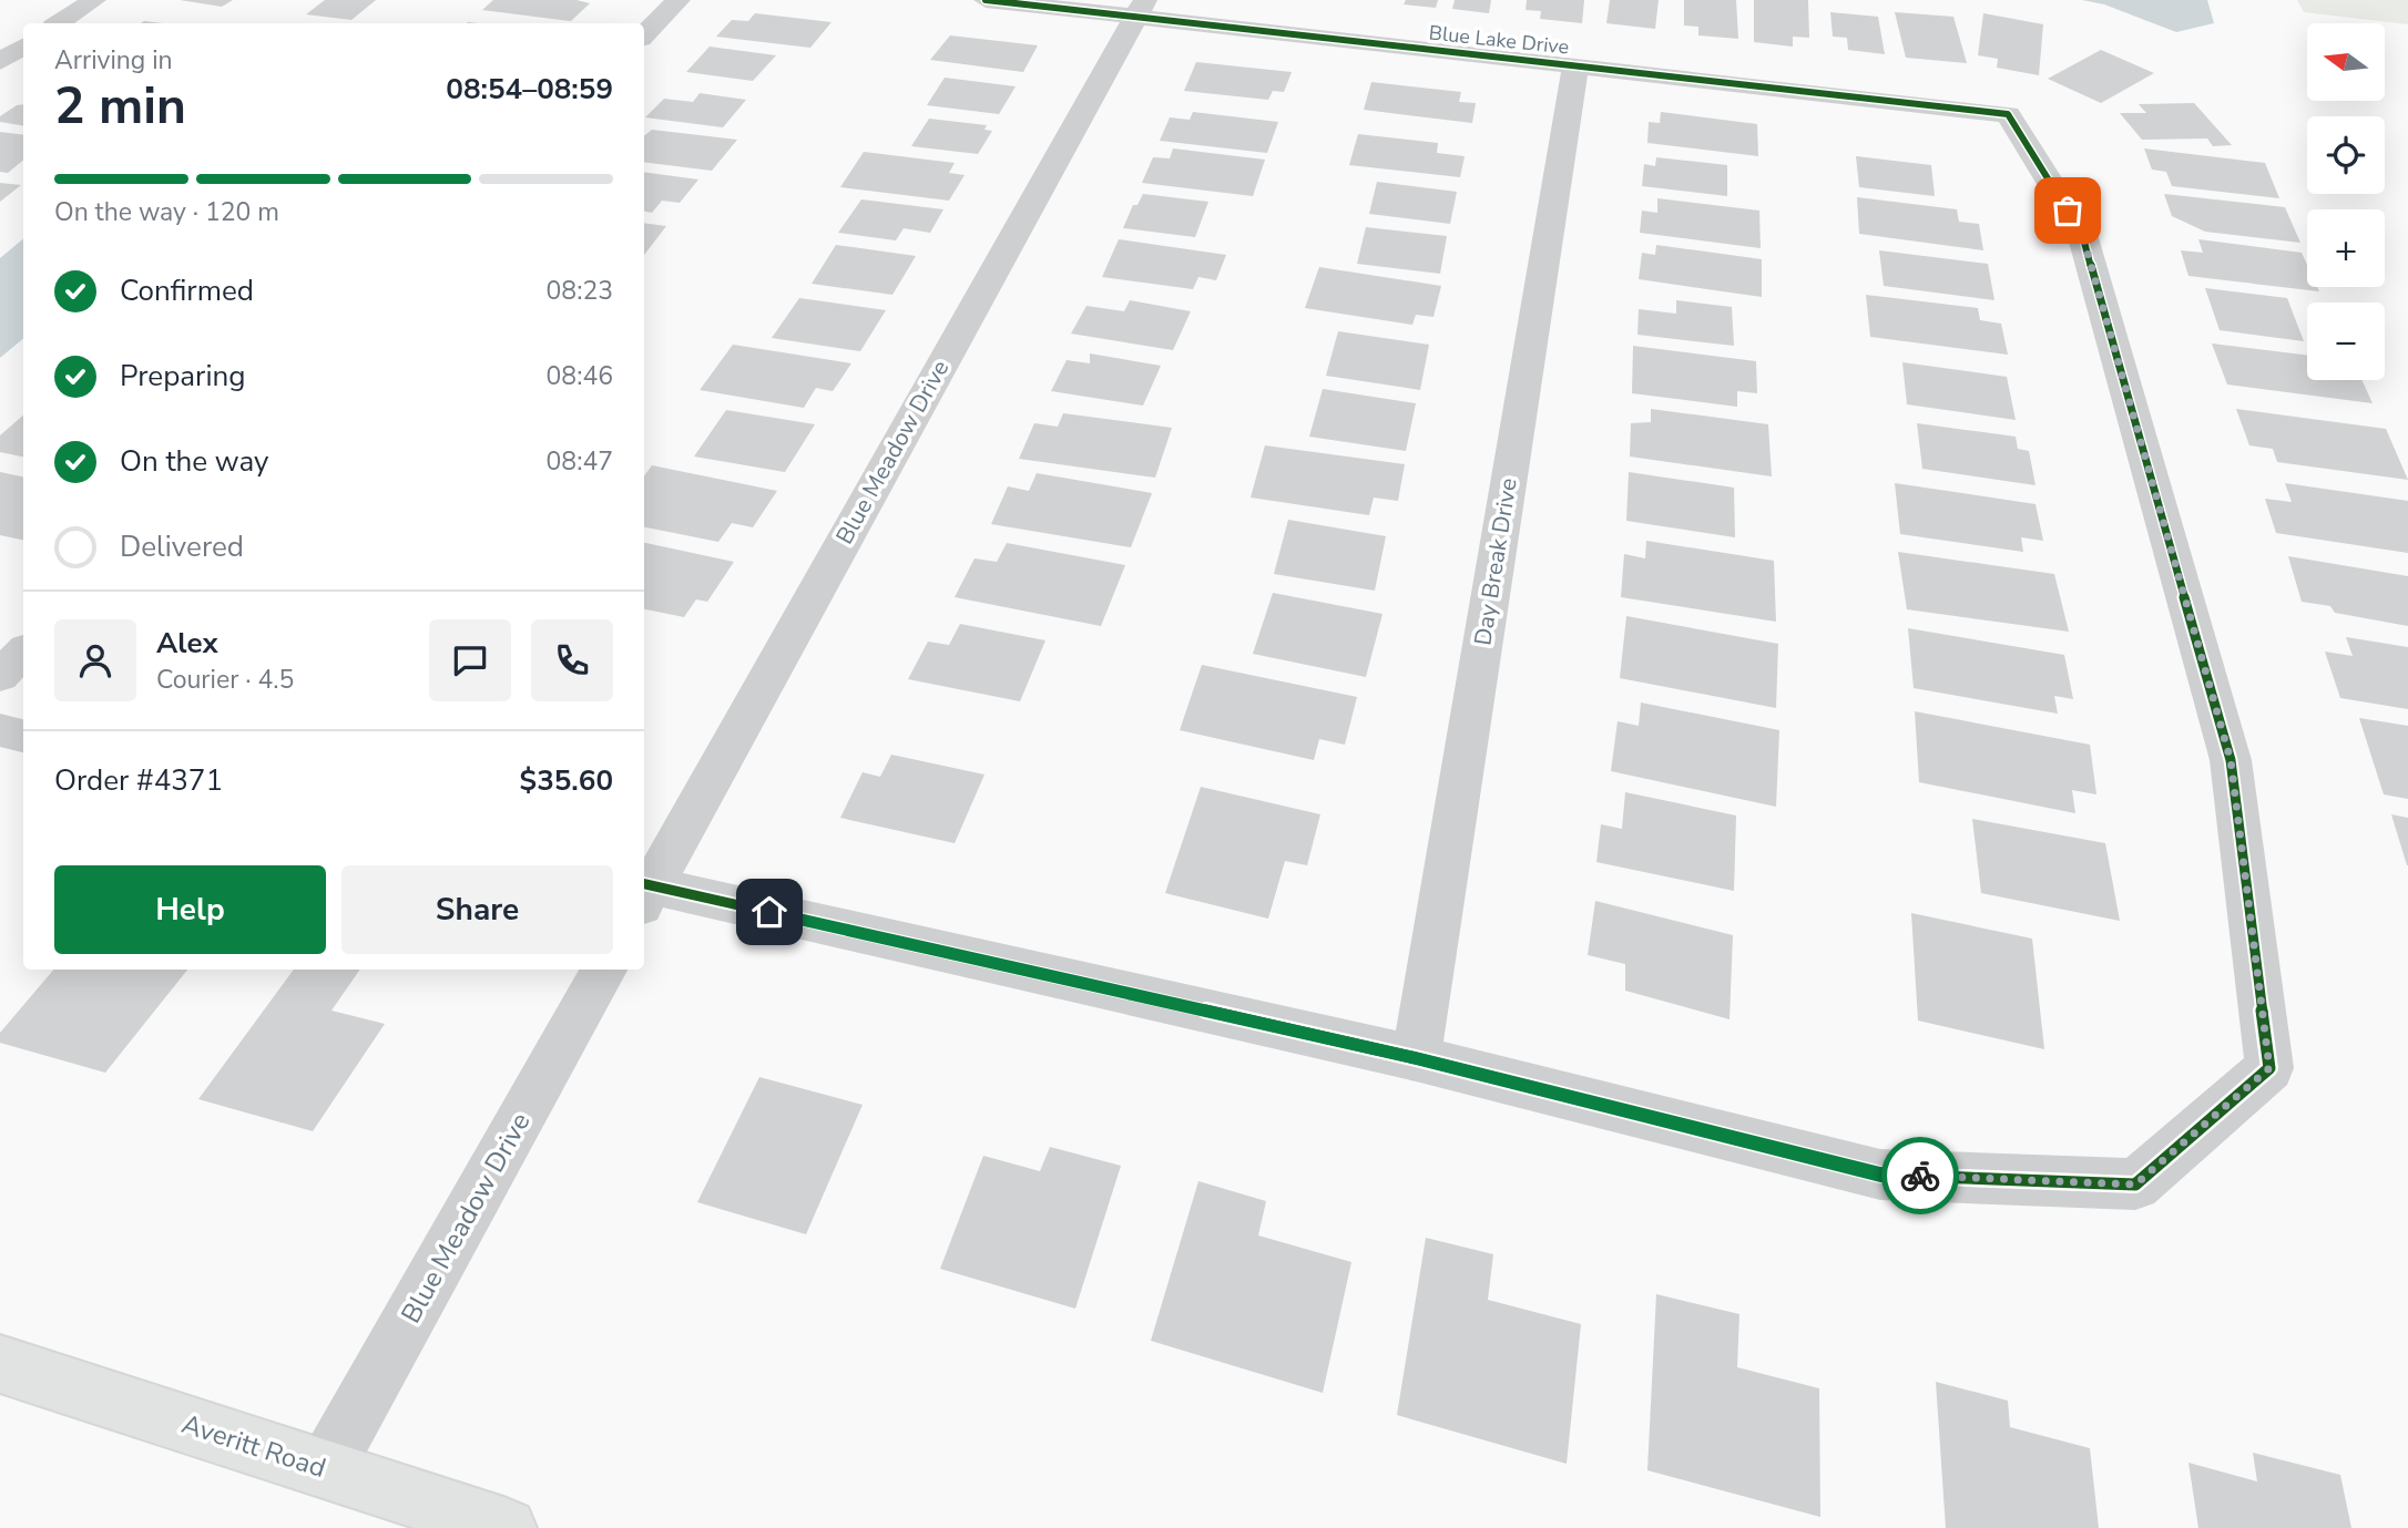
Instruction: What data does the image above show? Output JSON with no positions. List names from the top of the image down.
{
  "streets": {
    "street": [
      "Blue Lake Drive",
      "Blue Meadow Drive",
      "Day Break Drive",
      "Averitt Road"
    ]
  },
  "crossings": [
    ["Blue Lake Drive", "Blue Meadow Drive"],
    ["Blue Lake Drive", "Day Break Drive"],
    ["Blue Meadow Drive", "Averitt Road"]
  ],
  "north": "left",
  "page": {
    "map_buttons": ["+", "−"],
    "heading": ["2 min", "Arriving in", "08:54–08:59"],
    "panel": [
      "Alex",
      "Courier · 4.5",
      "Order #4371",
      "$35.60"
    ],
    "bar": "On the way · 120 m",
    "list": [
      ["Confirmed", "08:23"],
      ["Preparing", "08:46"],
      ["On the way", "08:47"],
      "Delivered"
    ],
    "buttons": ["Help", "Share"]
  }
}
